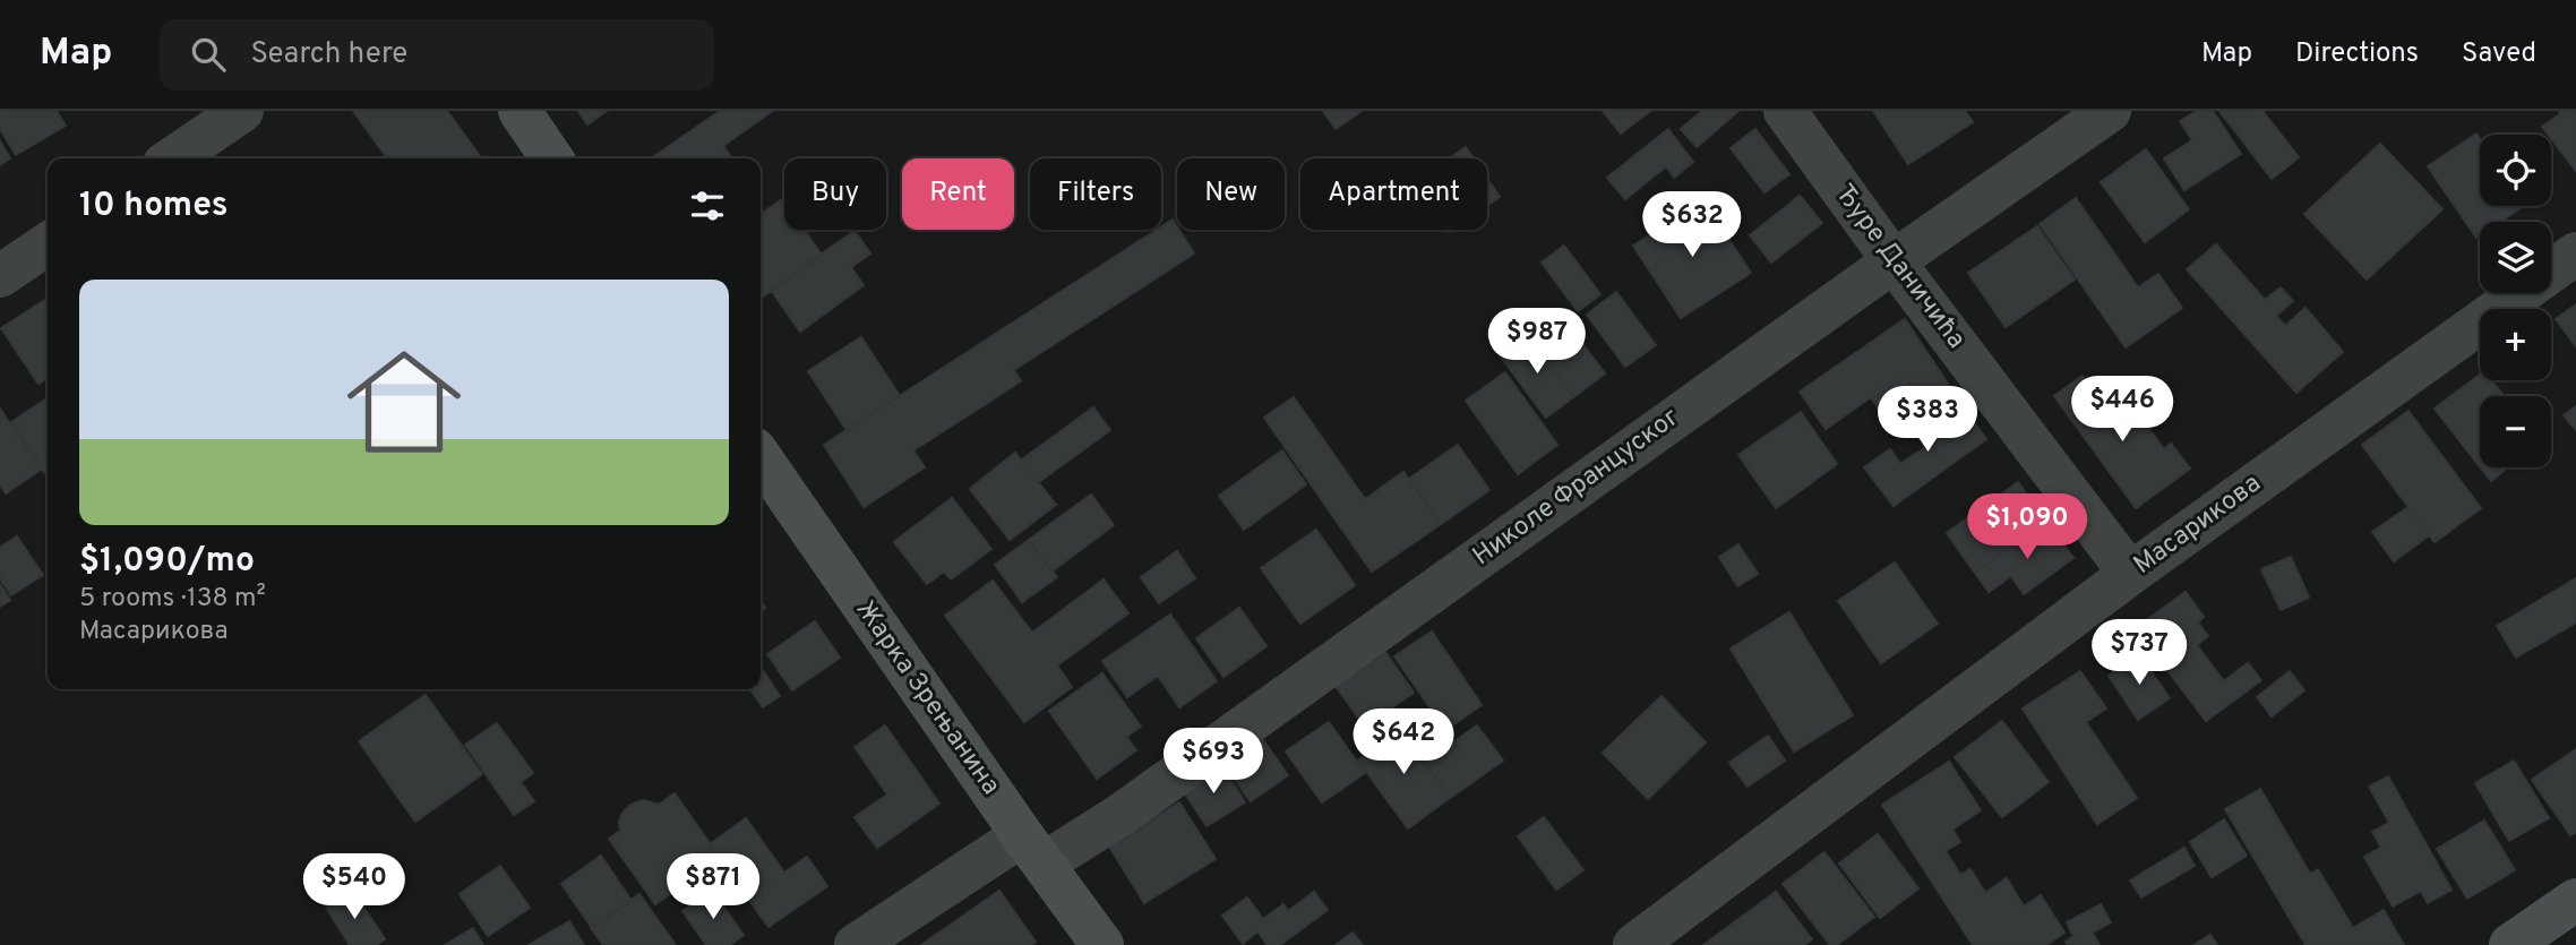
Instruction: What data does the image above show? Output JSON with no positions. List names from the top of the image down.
{
  "streets": {
    "street": [
      "Ђуре Даничића",
      "Николе Француског",
      "Масарикова",
      "Жарка Зрењанина"
    ]
  },
  "crossings": [
    ["Ђуре Даничића", "Николе Француског"],
    ["Ђуре Даничића", "Масарикова"],
    ["Николе Француског", "Жарка Зрењанина"]
  ],
  "page": {
    "header": "Map",
    "search": "Search here",
    "nav": ["Map", "Directions", "Saved"],
    "map_buttons": ["+", "−"],
    "chip": [
      "Buy",
      "Rent",
      "Filters",
      "New",
      "Apartment"
    ],
    "heading": "10 homes",
    "price": [
      "$632",
      "$987",
      "$446",
      "$383",
      "$1,090",
      "$737",
      "$642",
      "$693",
      "$540",
      "$871"
    ],
    "list": [
      {
        "name": "$1,090/mo",
        "note": "5 rooms · 138 m² · Масарикова"
      }
    ]
  }
}
